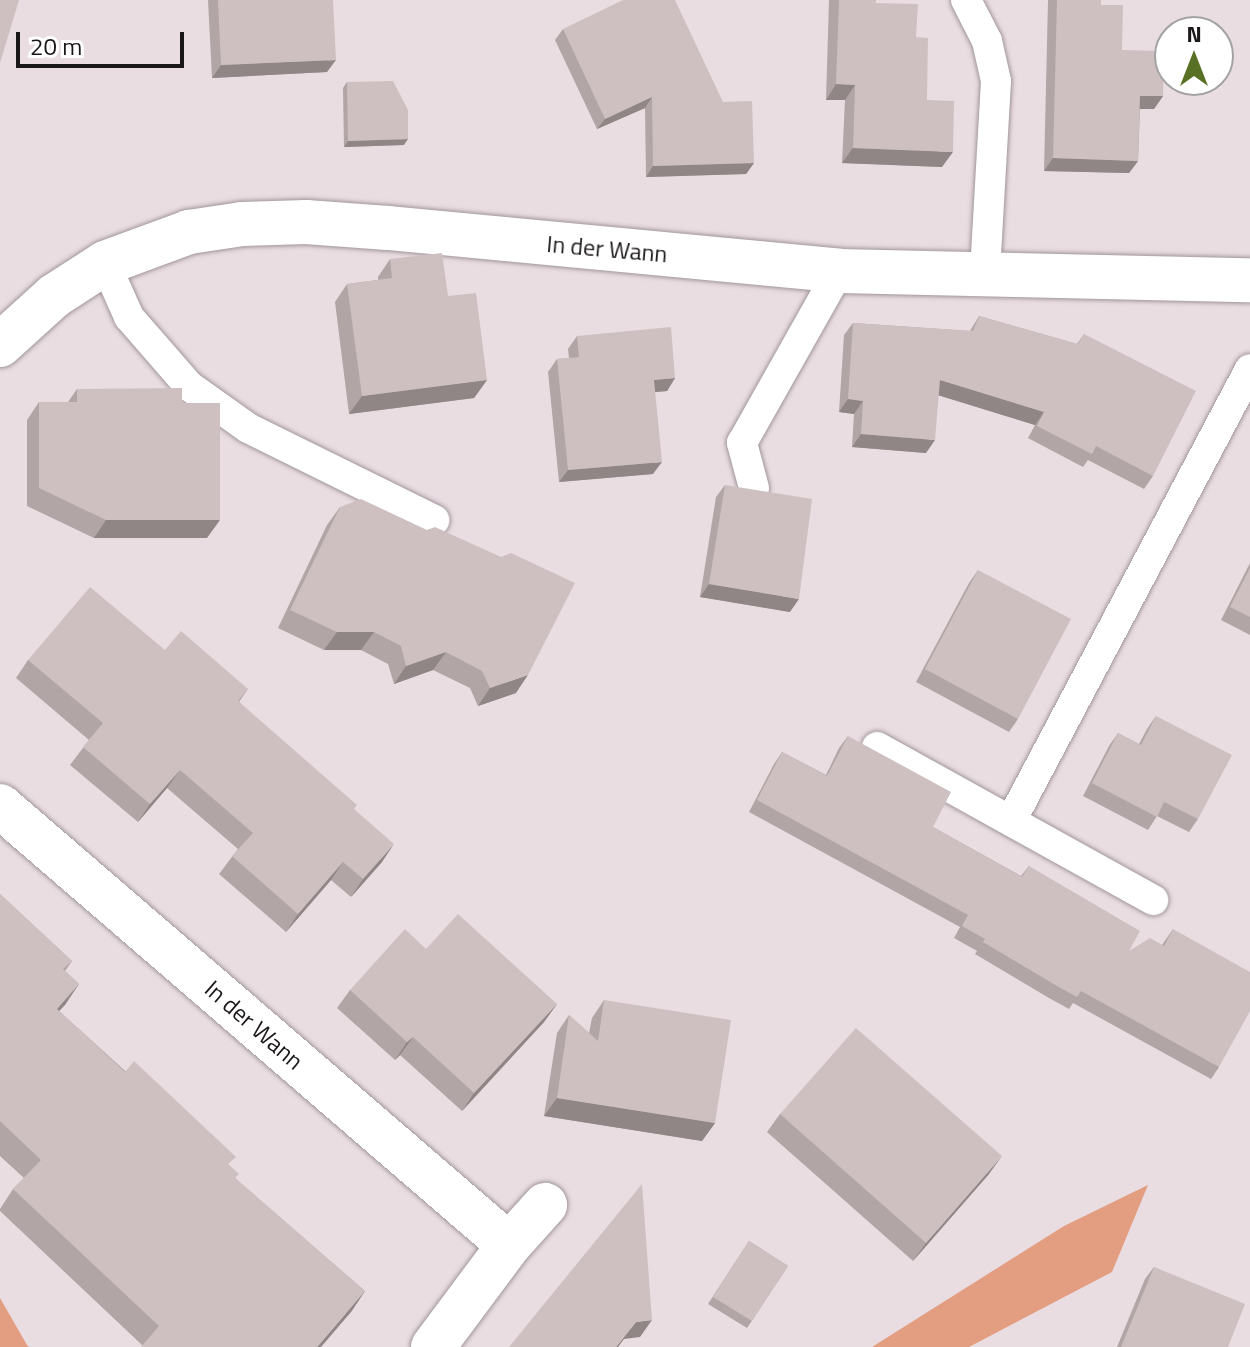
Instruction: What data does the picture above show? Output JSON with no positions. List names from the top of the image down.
{
  "streets": {
    "street": ["In der Wann"]
  },
  "scale_bar": "20 m",
  "north": "top"
}
